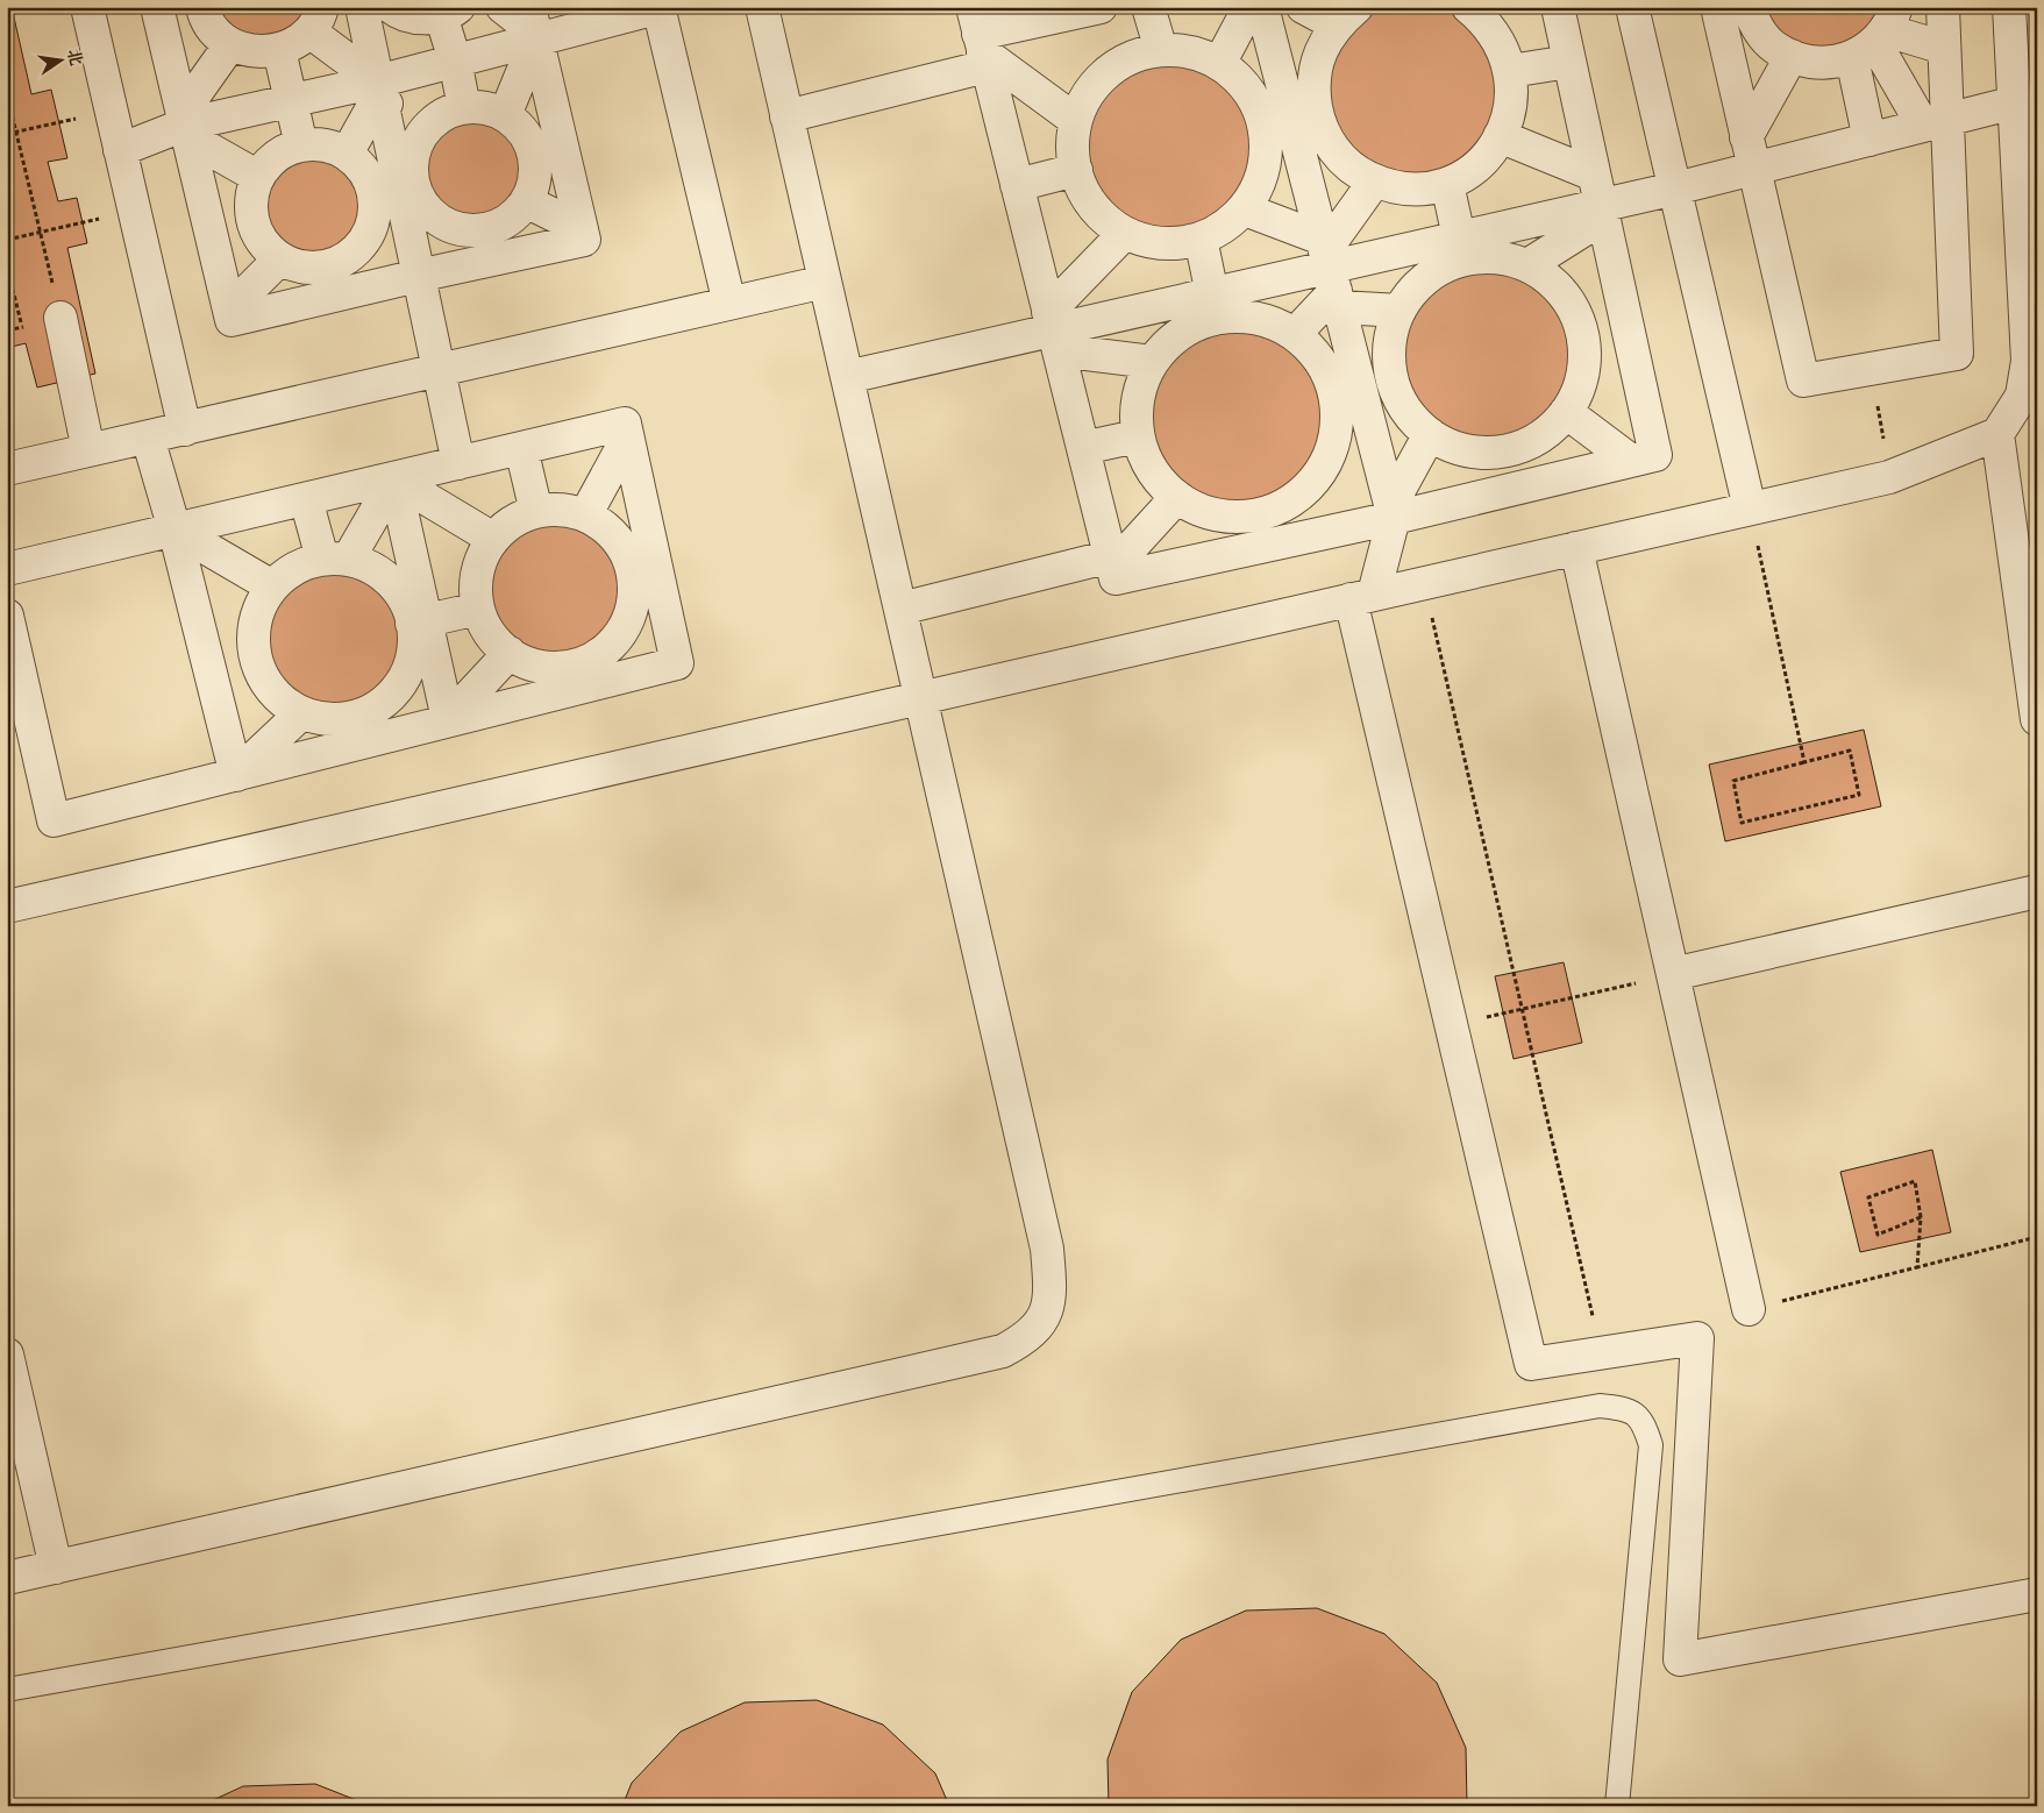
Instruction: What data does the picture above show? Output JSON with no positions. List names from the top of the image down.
{
  "north": "right"
}
